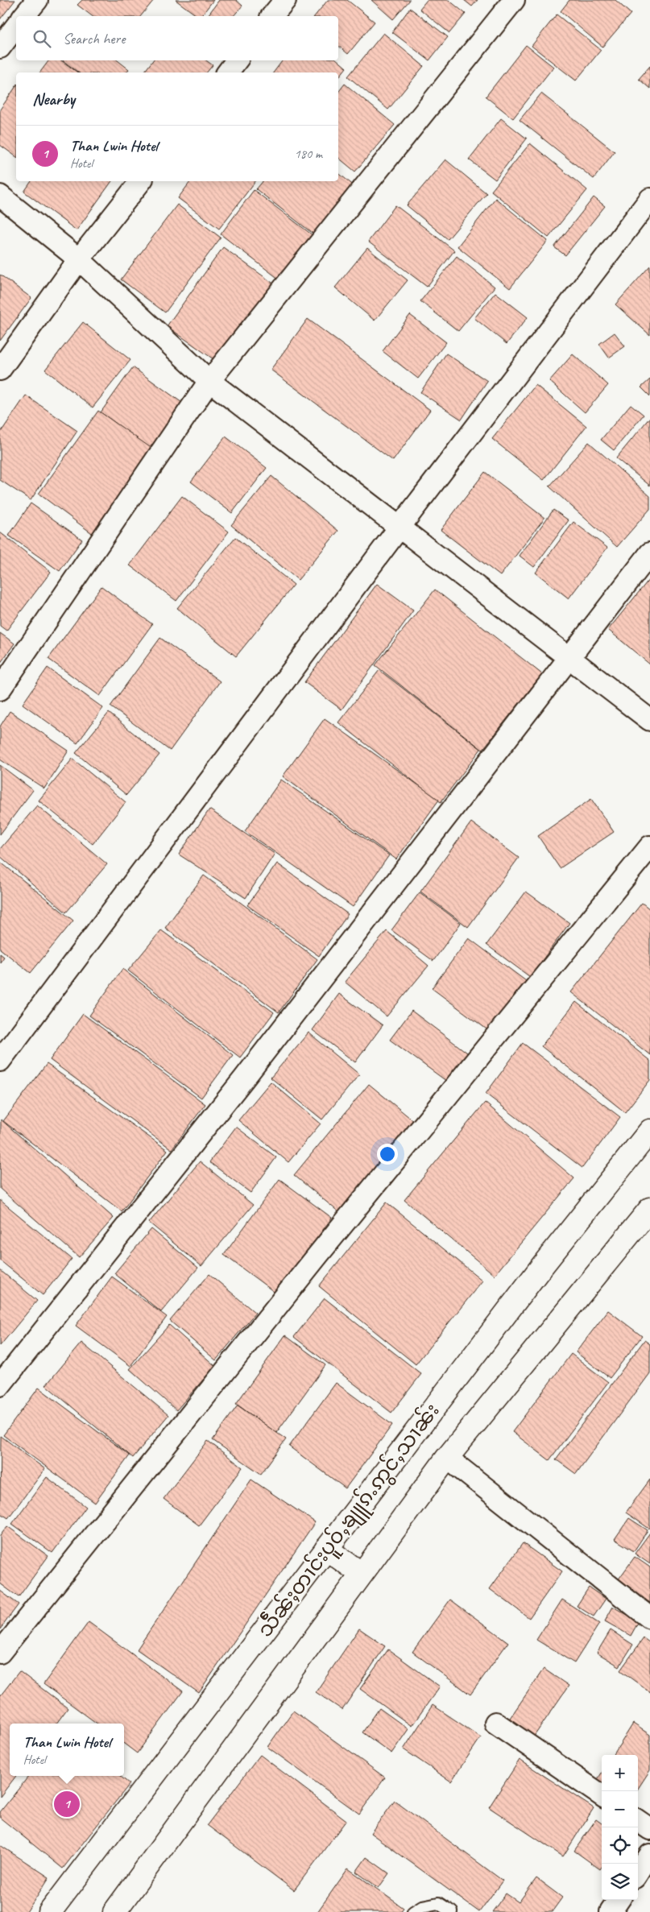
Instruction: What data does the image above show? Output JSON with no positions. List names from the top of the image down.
{
  "streets": {
    "highway": ["သဵႅၼ်ႈတၢင်းပူဝ်ႇၶျူၵ်ႉဢွင်ႇသၢၼ်း"]
  },
  "page": {
    "search": "Search here",
    "heading": "Nearby",
    "list": [
      {
        "mark": "1",
        "name": "Than Lwin Hotel",
        "note": "Hotel",
        "value": "180 m"
      }
    ],
    "popup": ["Than Lwin Hotel", "Hotel"],
    "map_buttons": ["+", "−"],
    "pins": "1"
  }
}
